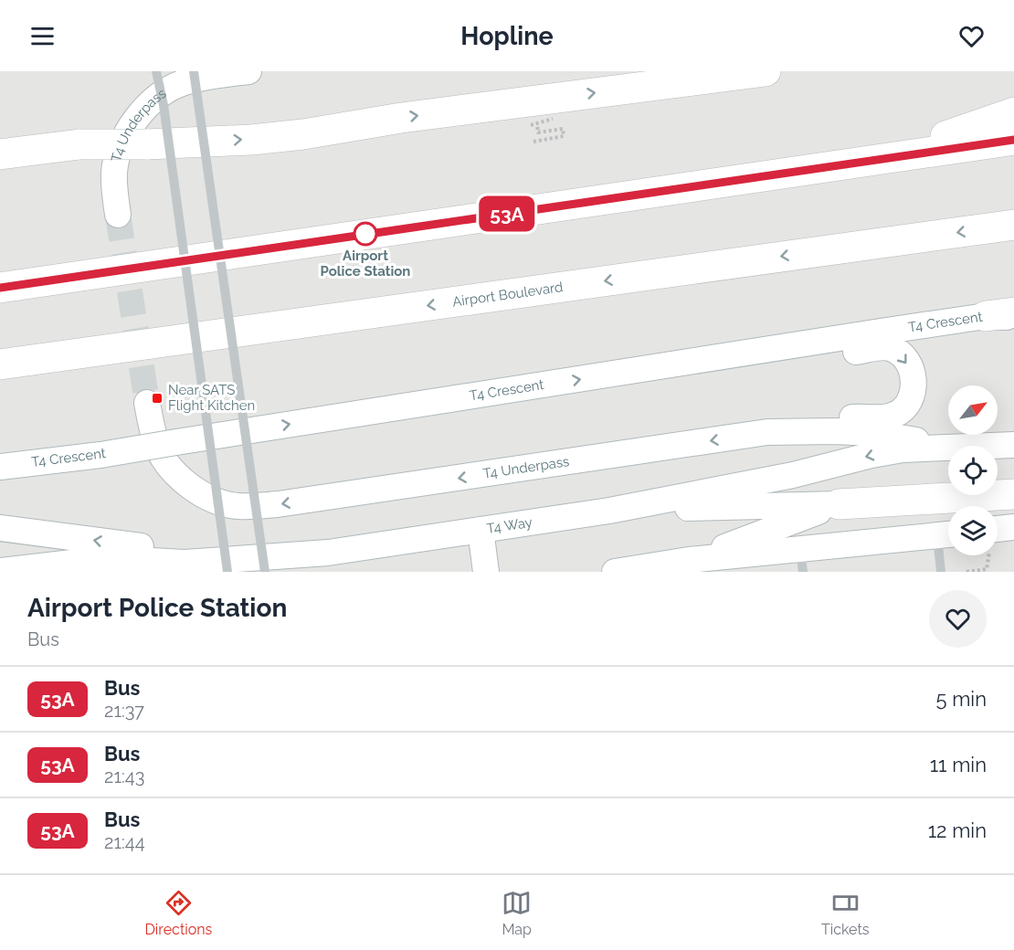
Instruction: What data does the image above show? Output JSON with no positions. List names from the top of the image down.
{
  "streets": {
    "highway": ["Airport Boulevard"],
    "main road": ["T4 Underpass", "T4 Crescent", "T4 Way"]
  },
  "places": {
    "other": ["Airport Police Station"],
    "transit": ["Near SATS Flight Kitchen"]
  },
  "lines": ["bus line 53A"],
  "north": "top right",
  "page": {
    "header": "Hopline",
    "on_map": "53A",
    "heading": ["Airport Police Station", "Bus"],
    "list": [
      {
        "mark": "53A",
        "name": "Bus",
        "note": "21:37",
        "value": "5 min"
      },
      {
        "mark": "53A",
        "name": "Bus",
        "note": "21:43",
        "value": "11 min"
      },
      {
        "mark": "53A",
        "name": "Bus",
        "note": "21:44",
        "value": "12 min"
      }
    ],
    "tabs": ["Directions", "Map", "Tickets"]
  }
}
